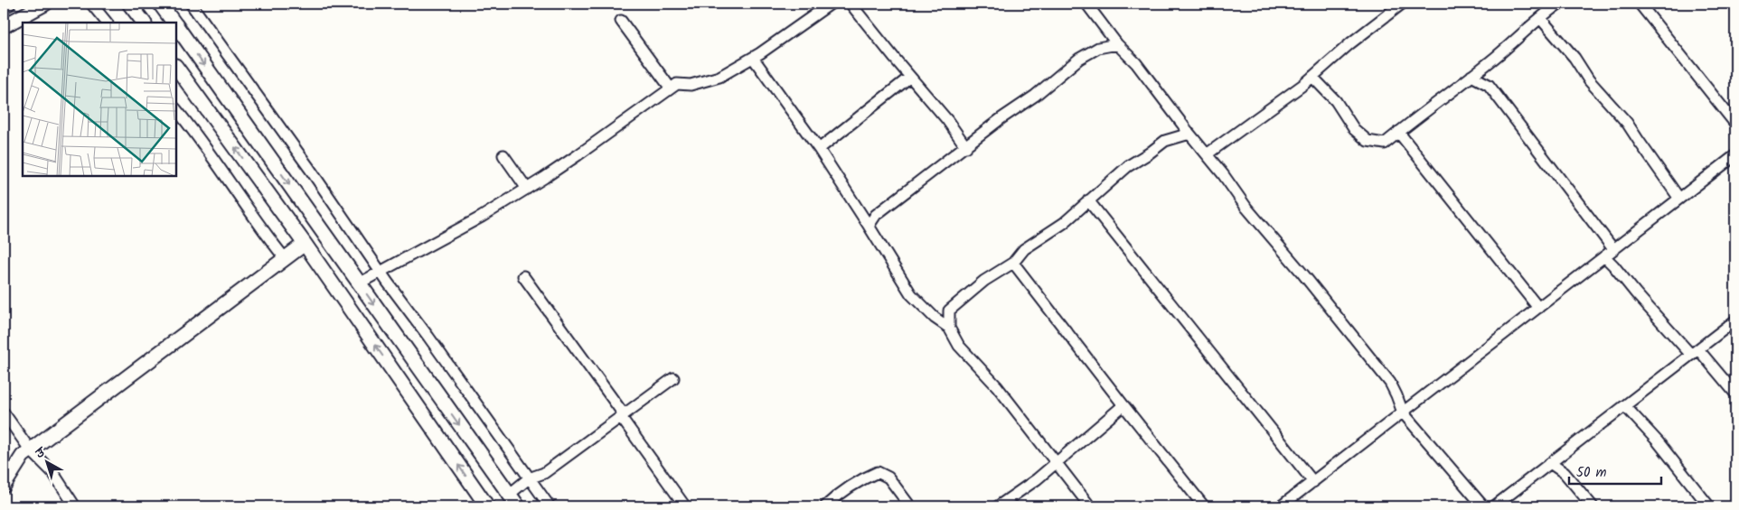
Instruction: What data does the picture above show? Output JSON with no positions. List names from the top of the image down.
{
  "scale_bar": "50 m",
  "north": "top left"
}
